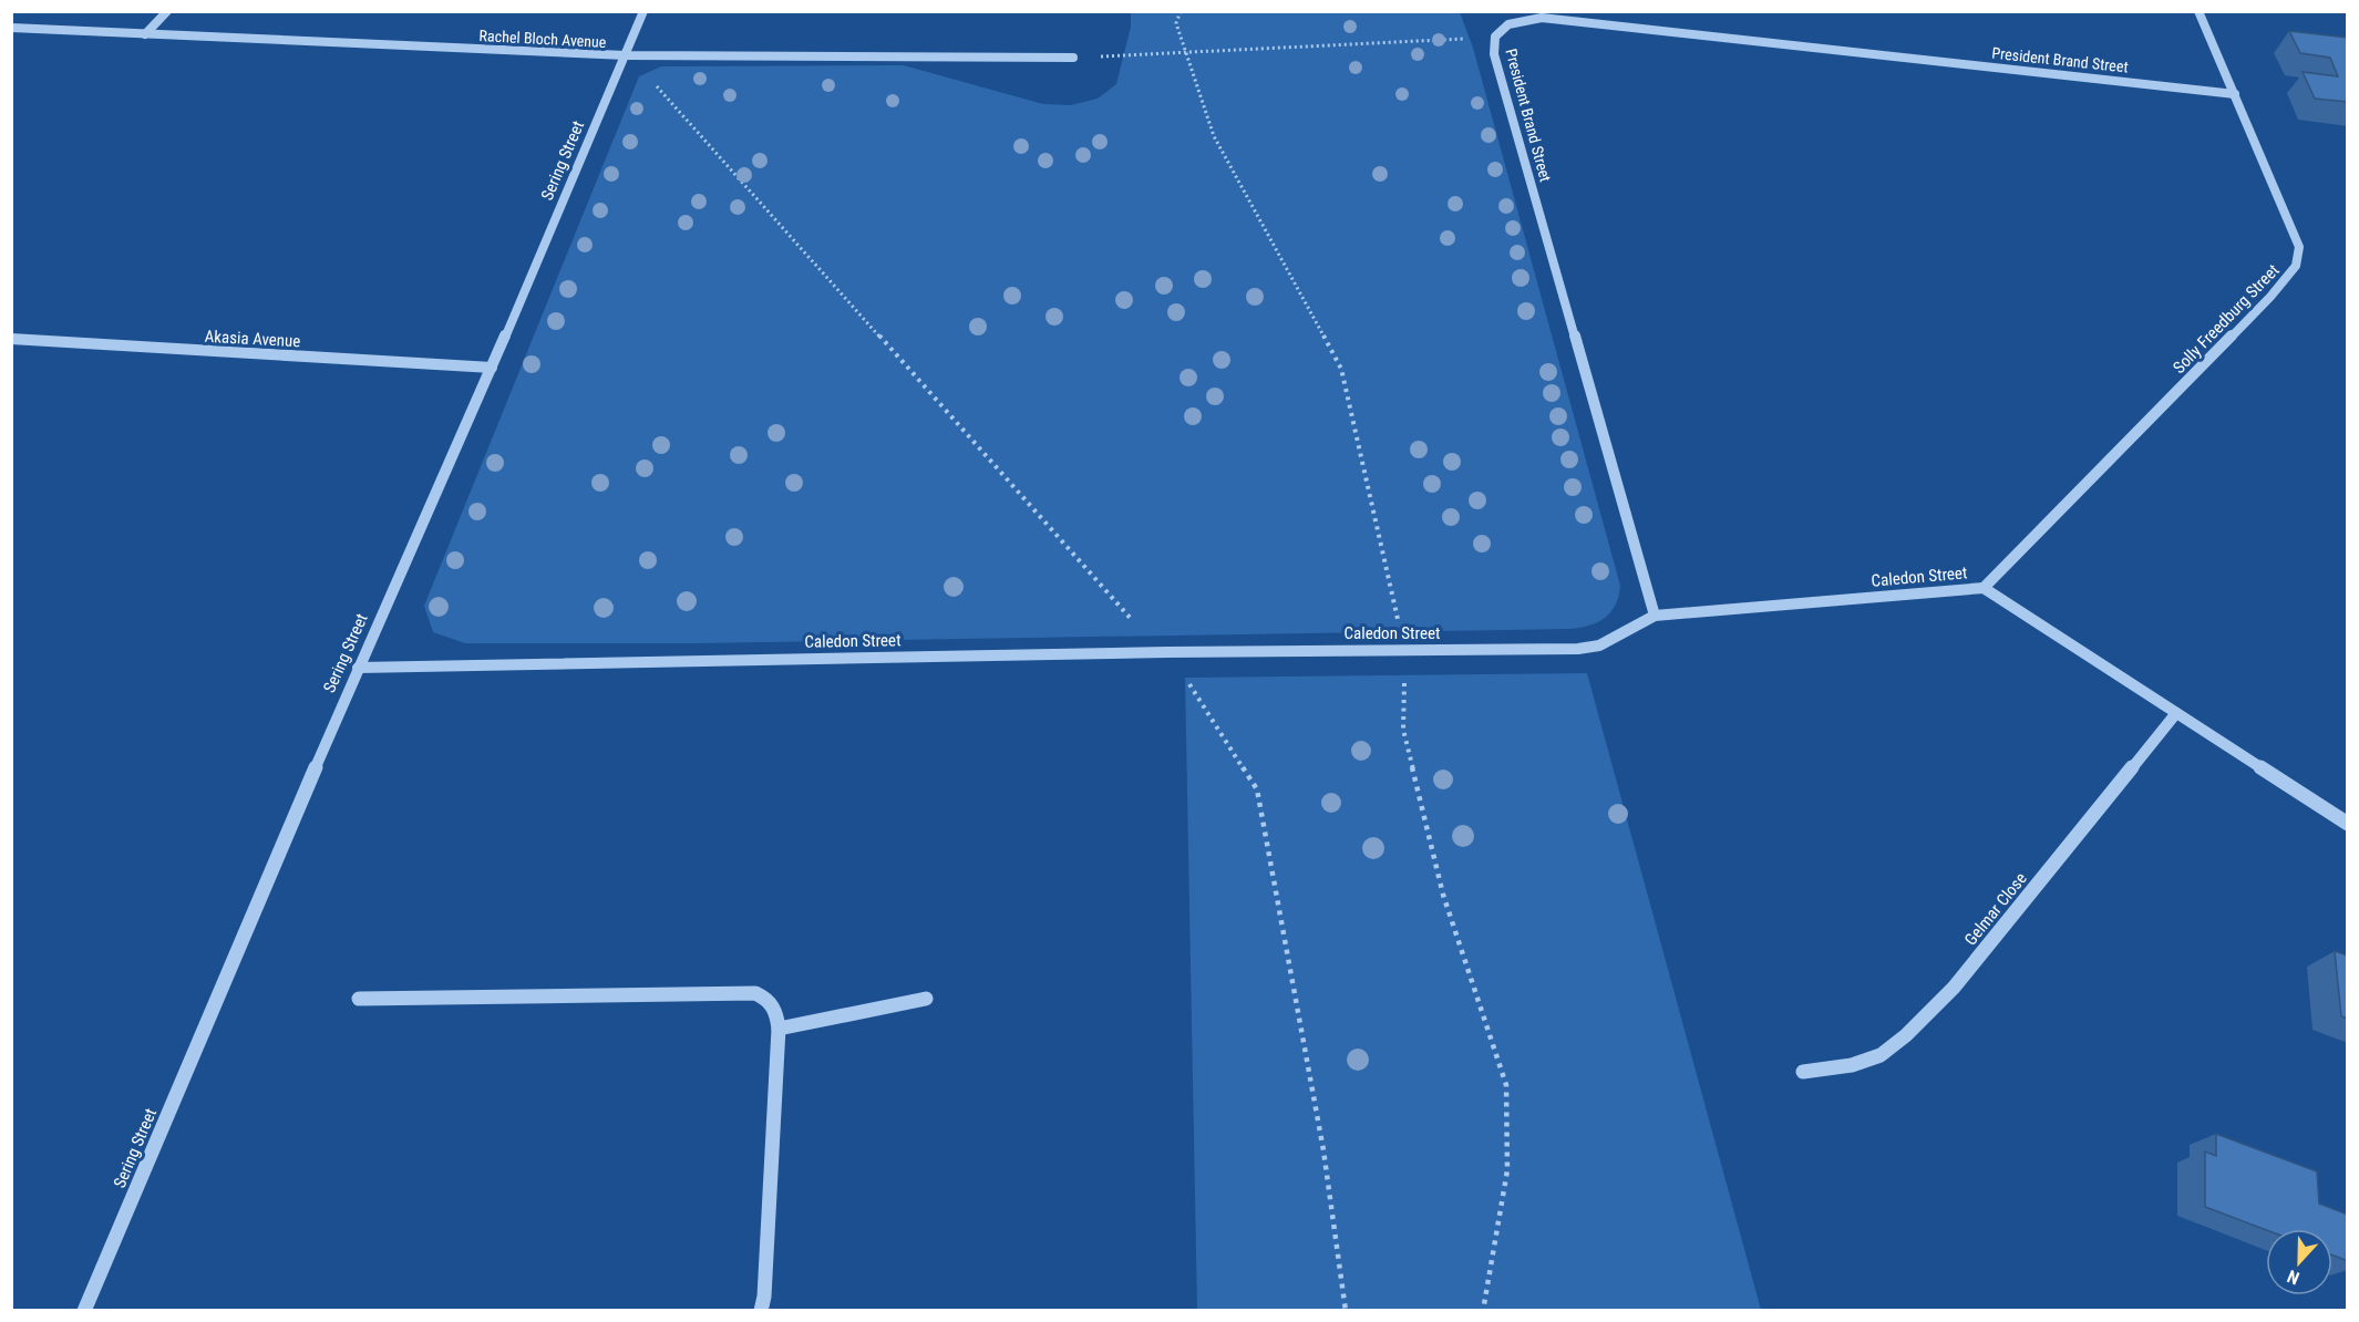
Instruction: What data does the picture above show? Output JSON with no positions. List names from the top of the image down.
{
  "streets": {
    "street": [
      "Rachel Bloch Avenue",
      "President Brand Street",
      "Sering Street",
      "Solly Freedburg Street",
      "Akasia Avenue",
      "Caledon Street",
      "Gelmar Close"
    ]
  },
  "crossings": [
    ["Rachel Bloch Avenue", "Sering Street"],
    ["President Brand Street", "Solly Freedburg Street"],
    ["President Brand Street", "Caledon Street"],
    ["Sering Street", "Akasia Avenue"],
    ["Sering Street", "Caledon Street"],
    ["Solly Freedburg Street", "Caledon Street"],
    ["Caledon Street", "Gelmar Close"]
  ],
  "north": "bottom"
}
